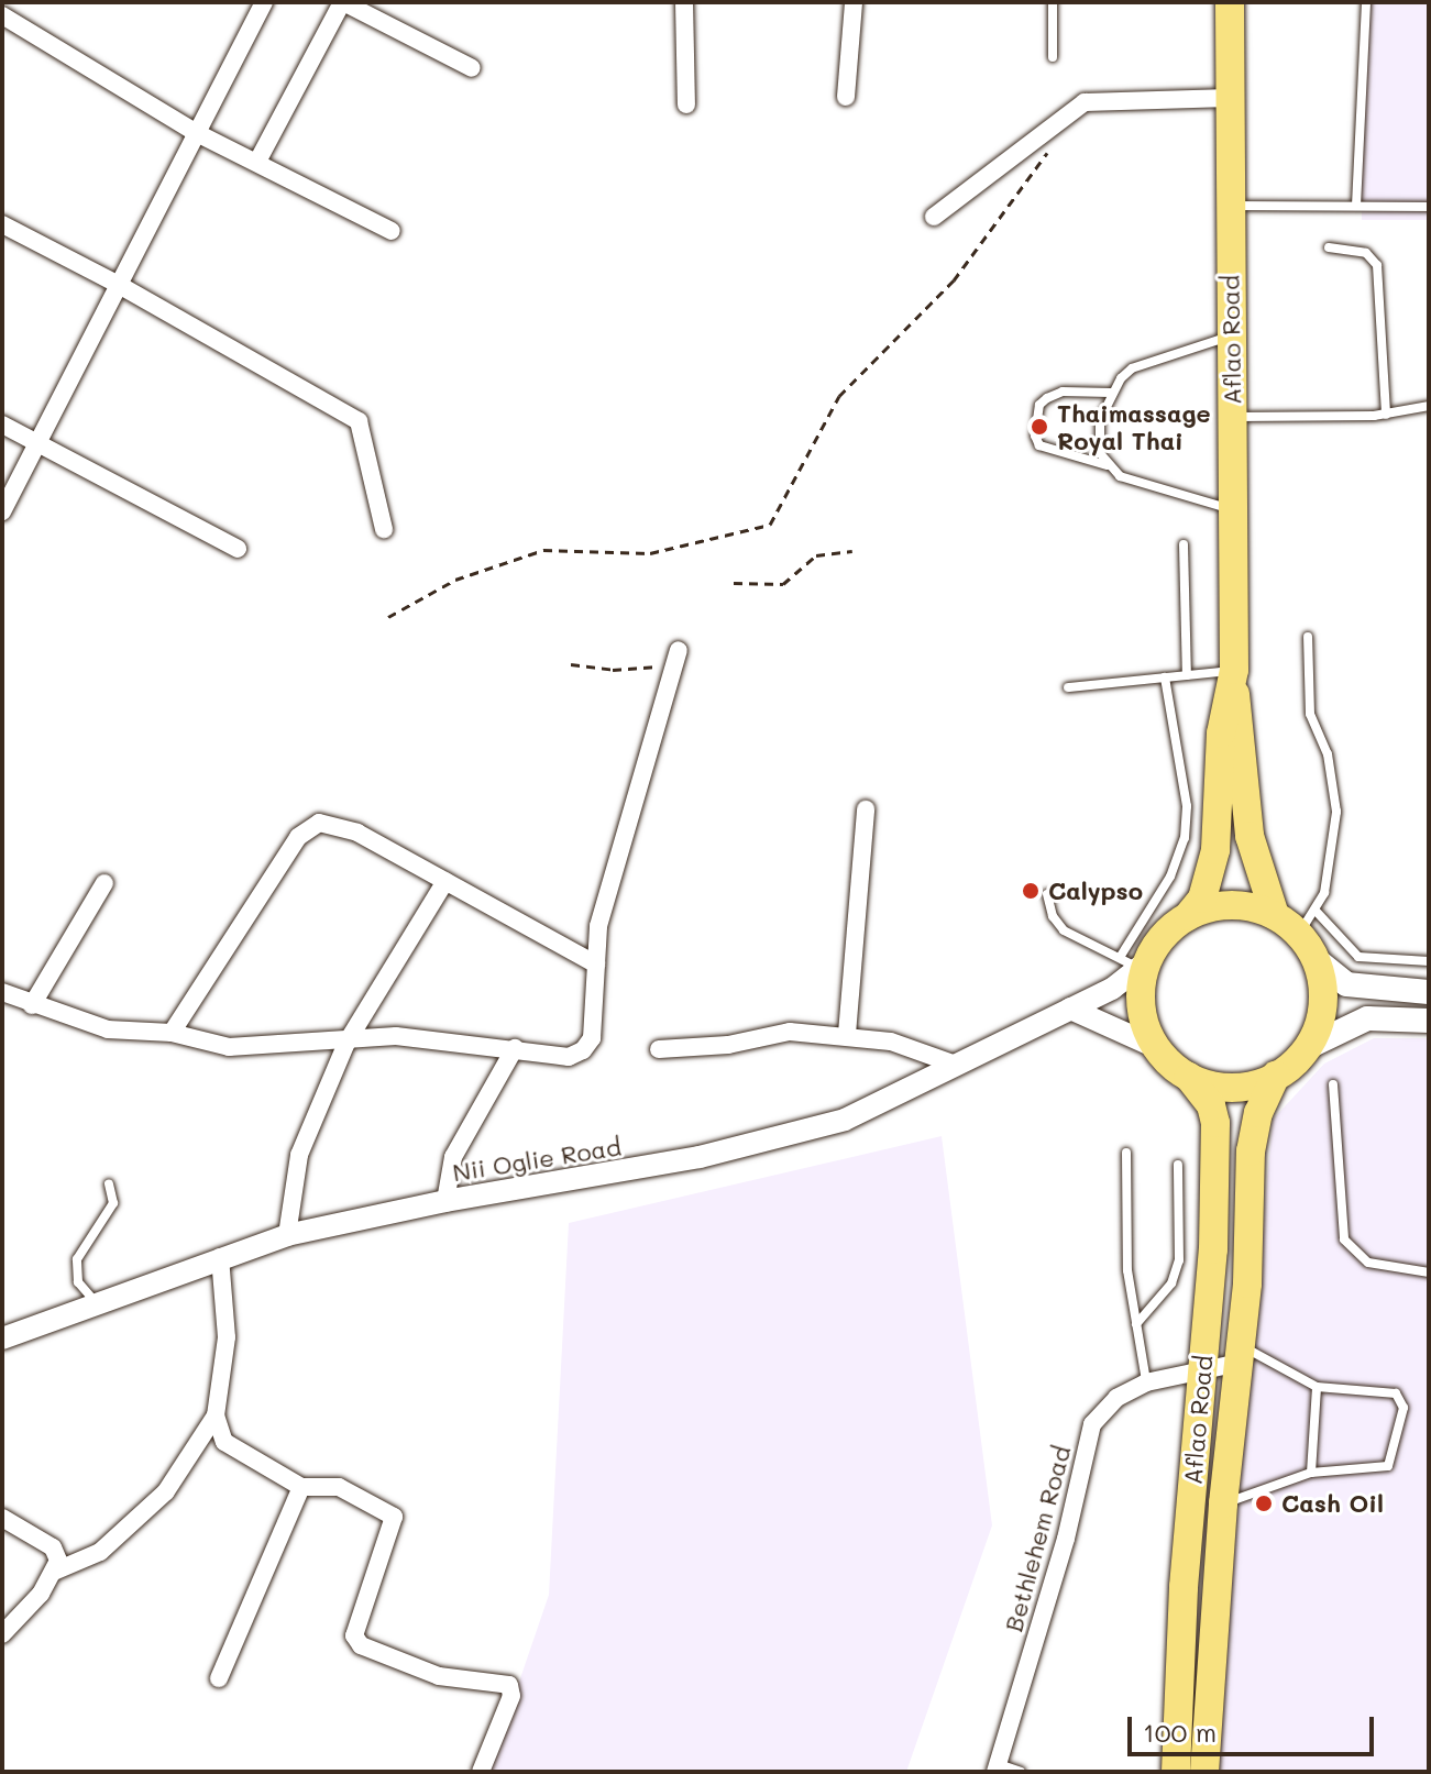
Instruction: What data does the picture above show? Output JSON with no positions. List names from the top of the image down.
{
  "streets": {
    "highway": ["Aflao Road"],
    "street": ["Nii Oglie Road", "Bethlehem Road"]
  },
  "crossings": [
    ["Aflao Road", "Nii Oglie Road"],
    ["Aflao Road", "Bethlehem Road"]
  ],
  "places": ["Thaimassage Royal Thai", "Calypso", "Cash Oil"],
  "scale_bar": "100 m"
}
